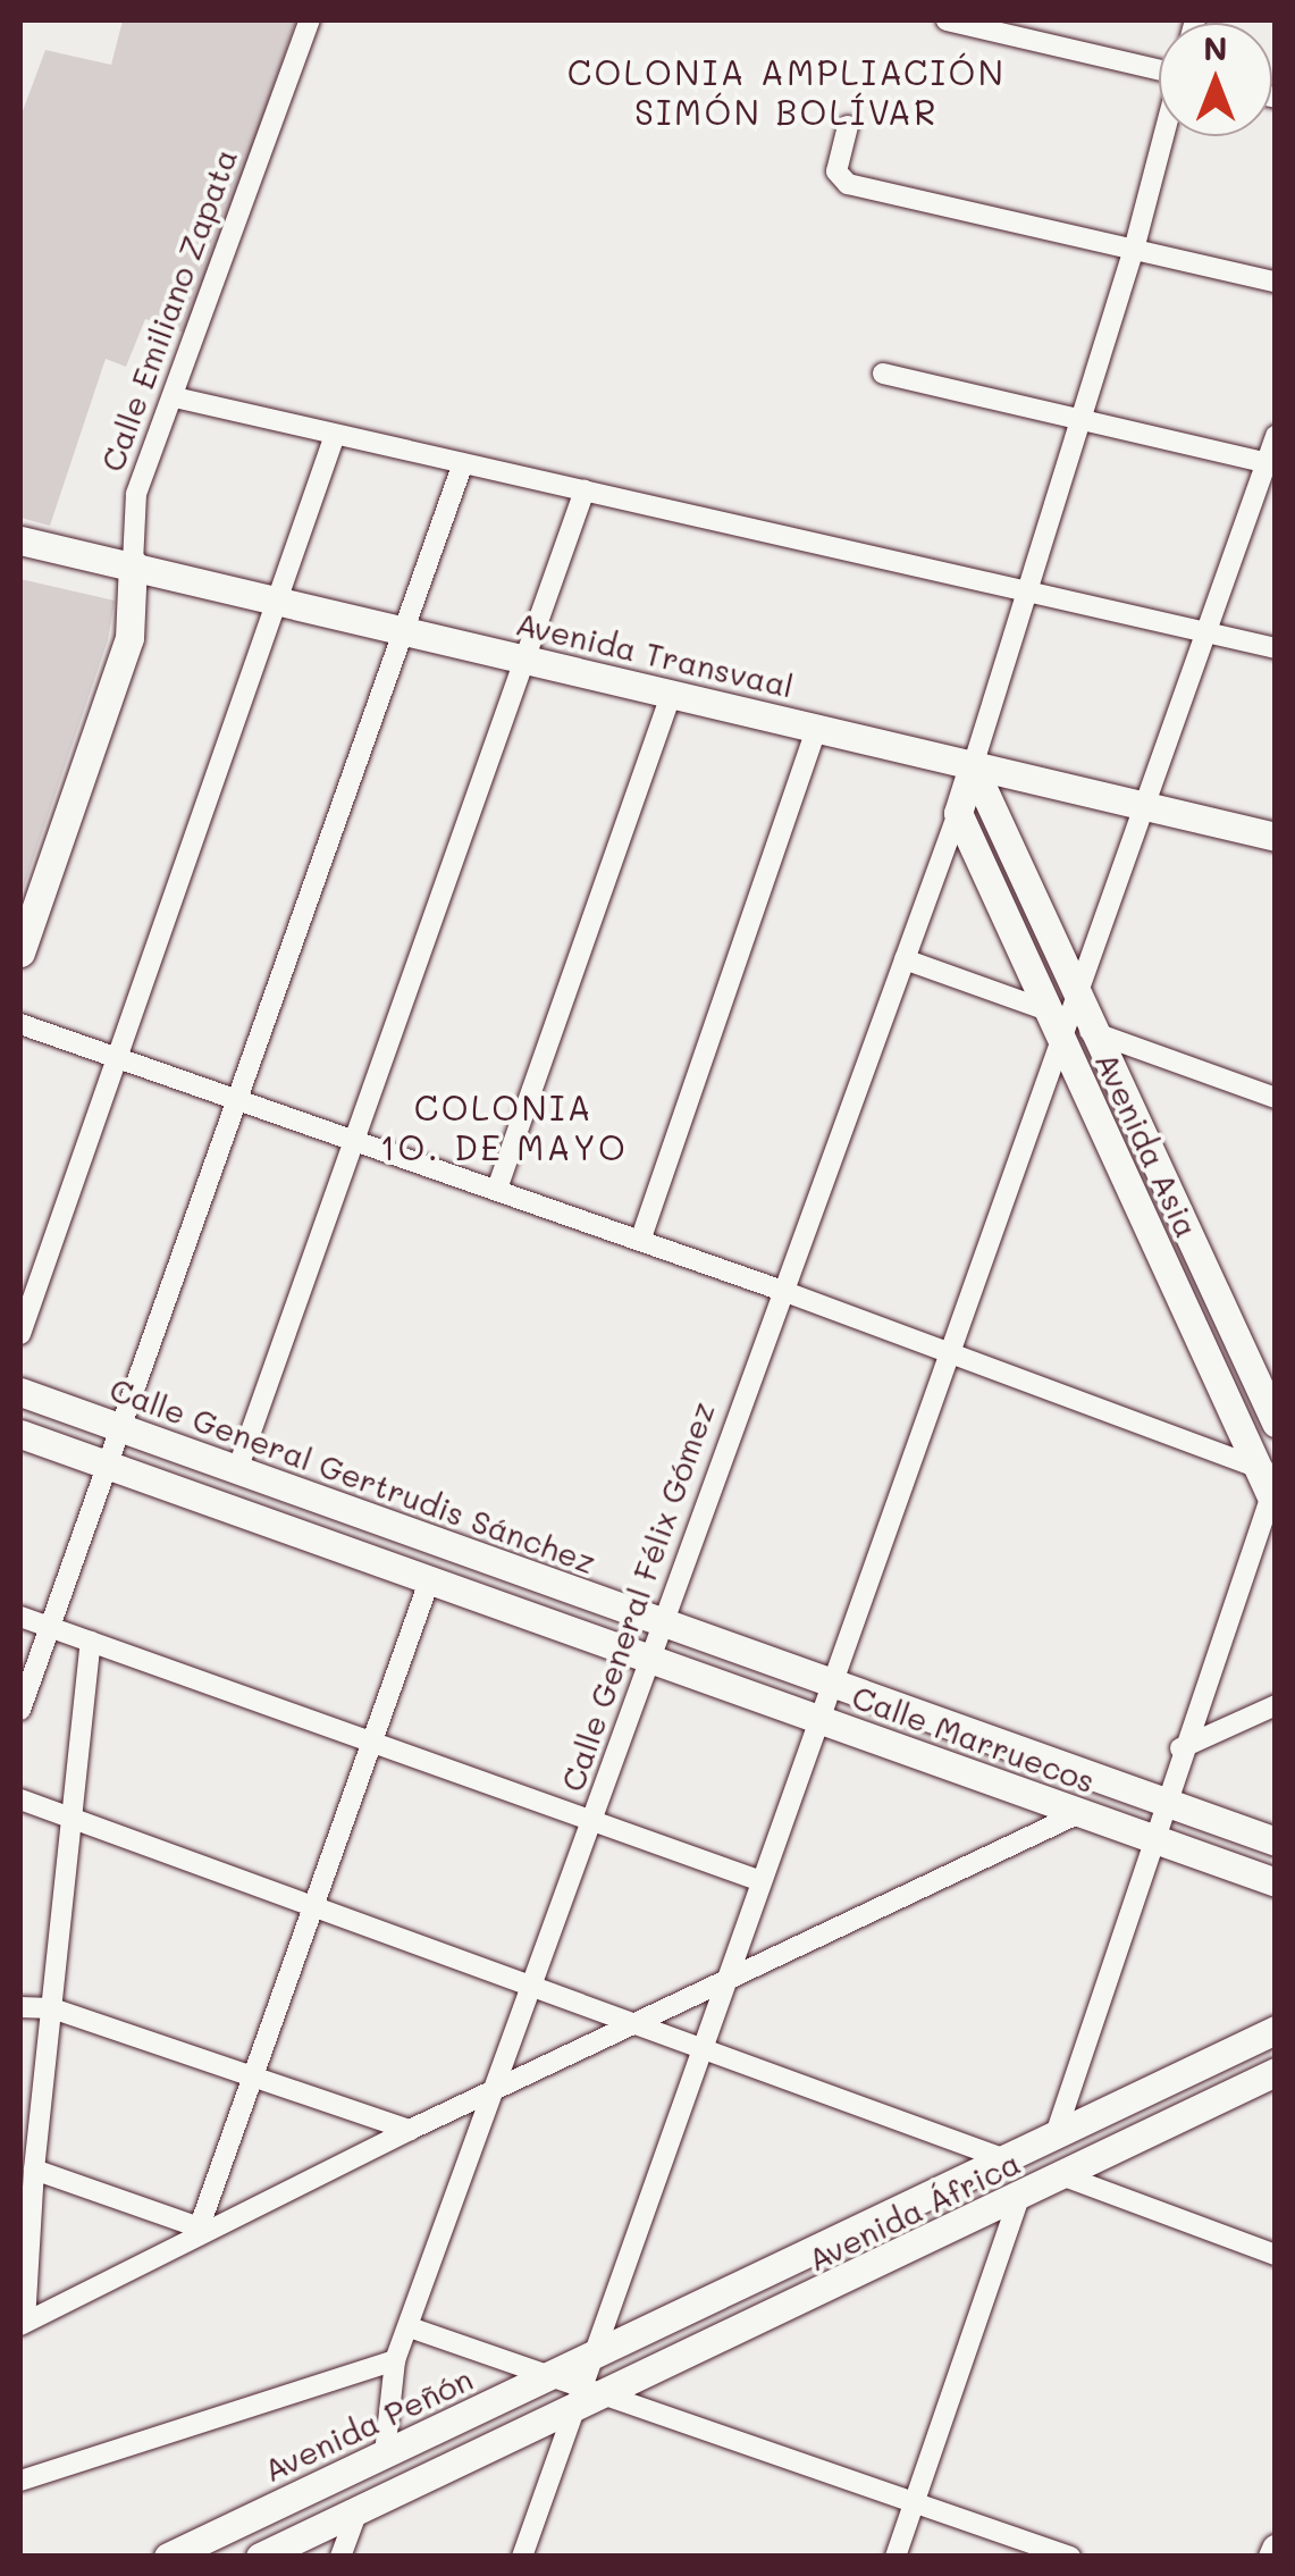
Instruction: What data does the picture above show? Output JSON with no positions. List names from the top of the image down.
{
  "streets": {
    "street": [
      "Calle Emiliano Zapata",
      "Avenida Transvaal",
      "Avenida Asia",
      "Calle General Gertrudis Sánchez",
      "Calle General Félix Gómez",
      "Calle Marruecos",
      "Avenida África",
      "Avenida Peñón"
    ]
  },
  "crossings": [
    ["Calle Emiliano Zapata", "Avenida Transvaal"],
    ["Avenida Transvaal", "Avenida Asia"],
    ["Avenida Transvaal", "Calle General Félix Gómez"],
    ["Avenida Asia", "Calle General Félix Gómez"],
    ["Calle General Gertrudis Sánchez", "Calle General Félix Gómez"],
    ["Calle General Gertrudis Sánchez", "Calle Marruecos"],
    ["Calle General Félix Gómez", "Calle Marruecos"],
    ["Calle General Félix Gómez", "Avenida Peñón"],
    ["Avenida África", "Avenida Peñón"]
  ],
  "districts": ["COLONIA AMPLIACIÓN SIMÓN BOLÍVAR", "COLONIA 1O. DE MAYO"],
  "north": "top"
}
